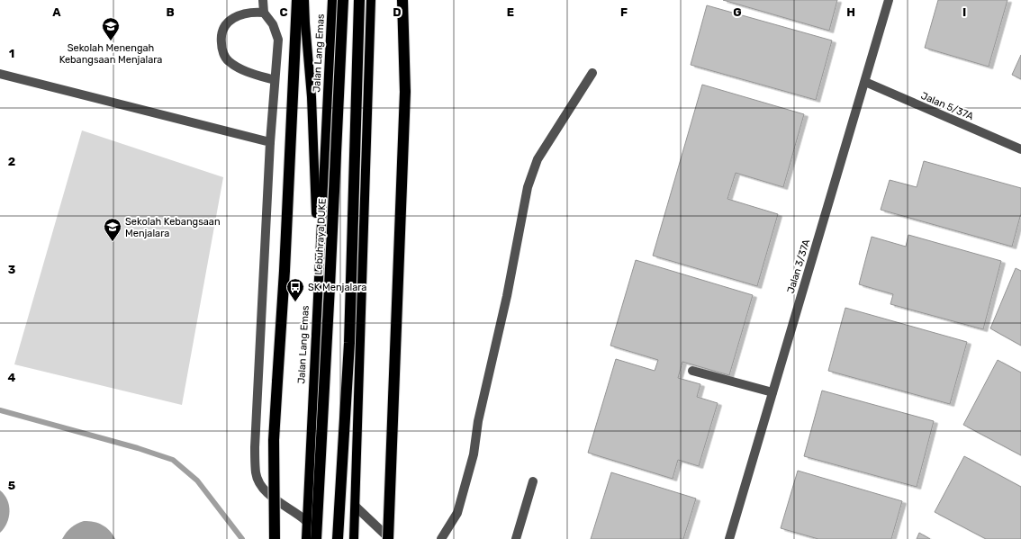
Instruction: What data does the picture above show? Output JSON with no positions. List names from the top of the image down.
{
  "streets": {
    "highway": ["Lebuhraya DUKE"],
    "main road": ["Jalan Lang Emas"],
    "street": ["Jalan 5/37A", "Jalan 3/37A"]
  },
  "crossings": [
    ["Jalan 5/37A", "Jalan 3/37A"]
  ],
  "places": {
    "school or university": ["Sekolah Menengah Kebangsaan Menjalara", "Sekolah Kebangsaan Menjalara"],
    "bus stop": ["SK Menjalara"]
  },
  "grid": {
    "columns": [
      "A",
      "B",
      "C",
      "D",
      "E",
      "F",
      "G",
      "H",
      "I"
    ],
    "rows": [
      "1",
      "2",
      "3",
      "4",
      "5"
    ]
  }
}
